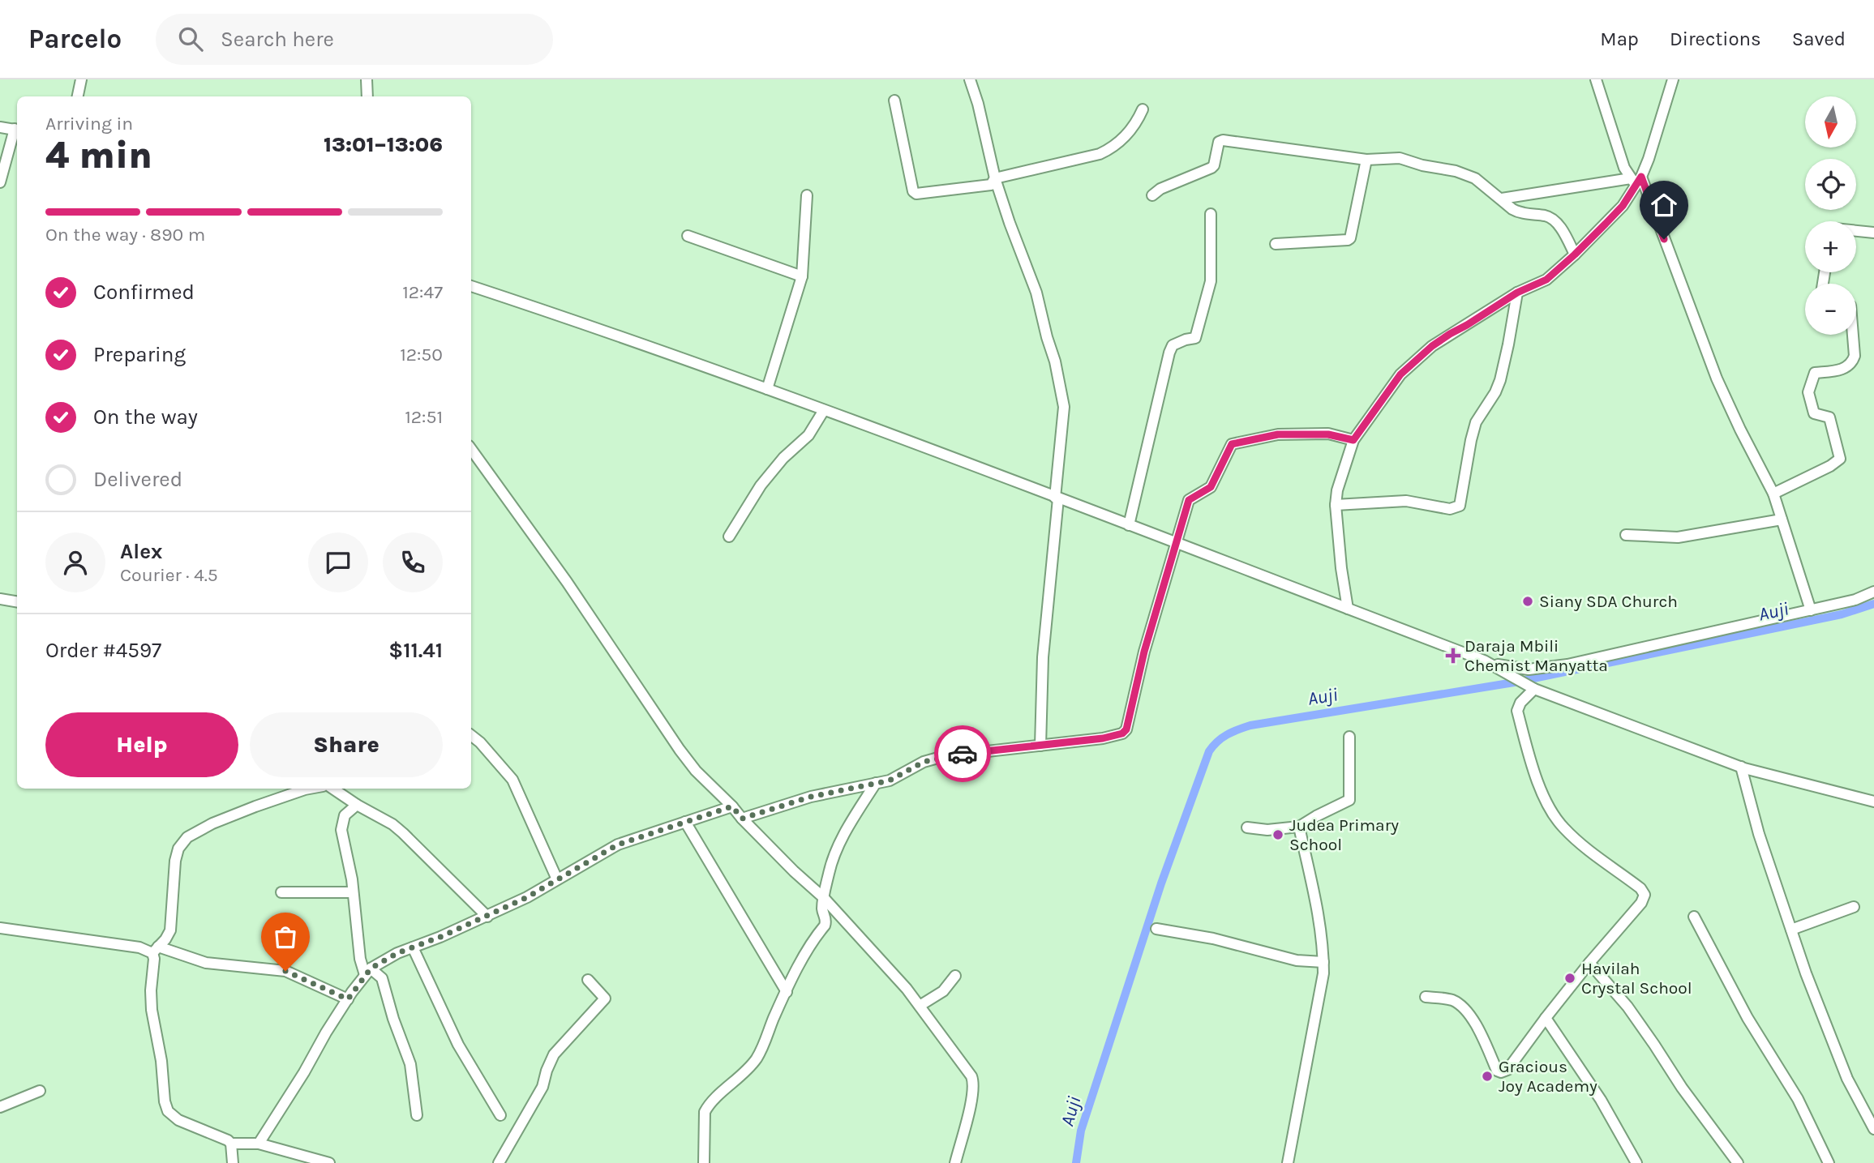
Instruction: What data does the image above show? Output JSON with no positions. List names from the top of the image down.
{
  "water": ["Auji"],
  "places": {
    "other": [
      "Siany SDA Church",
      "Judea Primary School",
      "Havilah Crystal School",
      "Gracious Joy Academy"
    ],
    "health": ["Daraja Mbili Chemist Manyatta"]
  },
  "north": "bottom",
  "page": {
    "header": "Parcelo",
    "search": "Search here",
    "nav": ["Map", "Directions", "Saved"],
    "map_buttons": ["+", "−"],
    "heading": ["4 min", "Arriving in", "13:01–13:06"],
    "panel": [
      "Alex",
      "Courier · 4.5",
      "Order #4597",
      "$11.41"
    ],
    "bar": "On the way · 890 m",
    "list": [
      ["Confirmed", "12:47"],
      ["Preparing", "12:50"],
      ["On the way", "12:51"],
      "Delivered"
    ],
    "buttons": ["Help", "Share"]
  }
}
